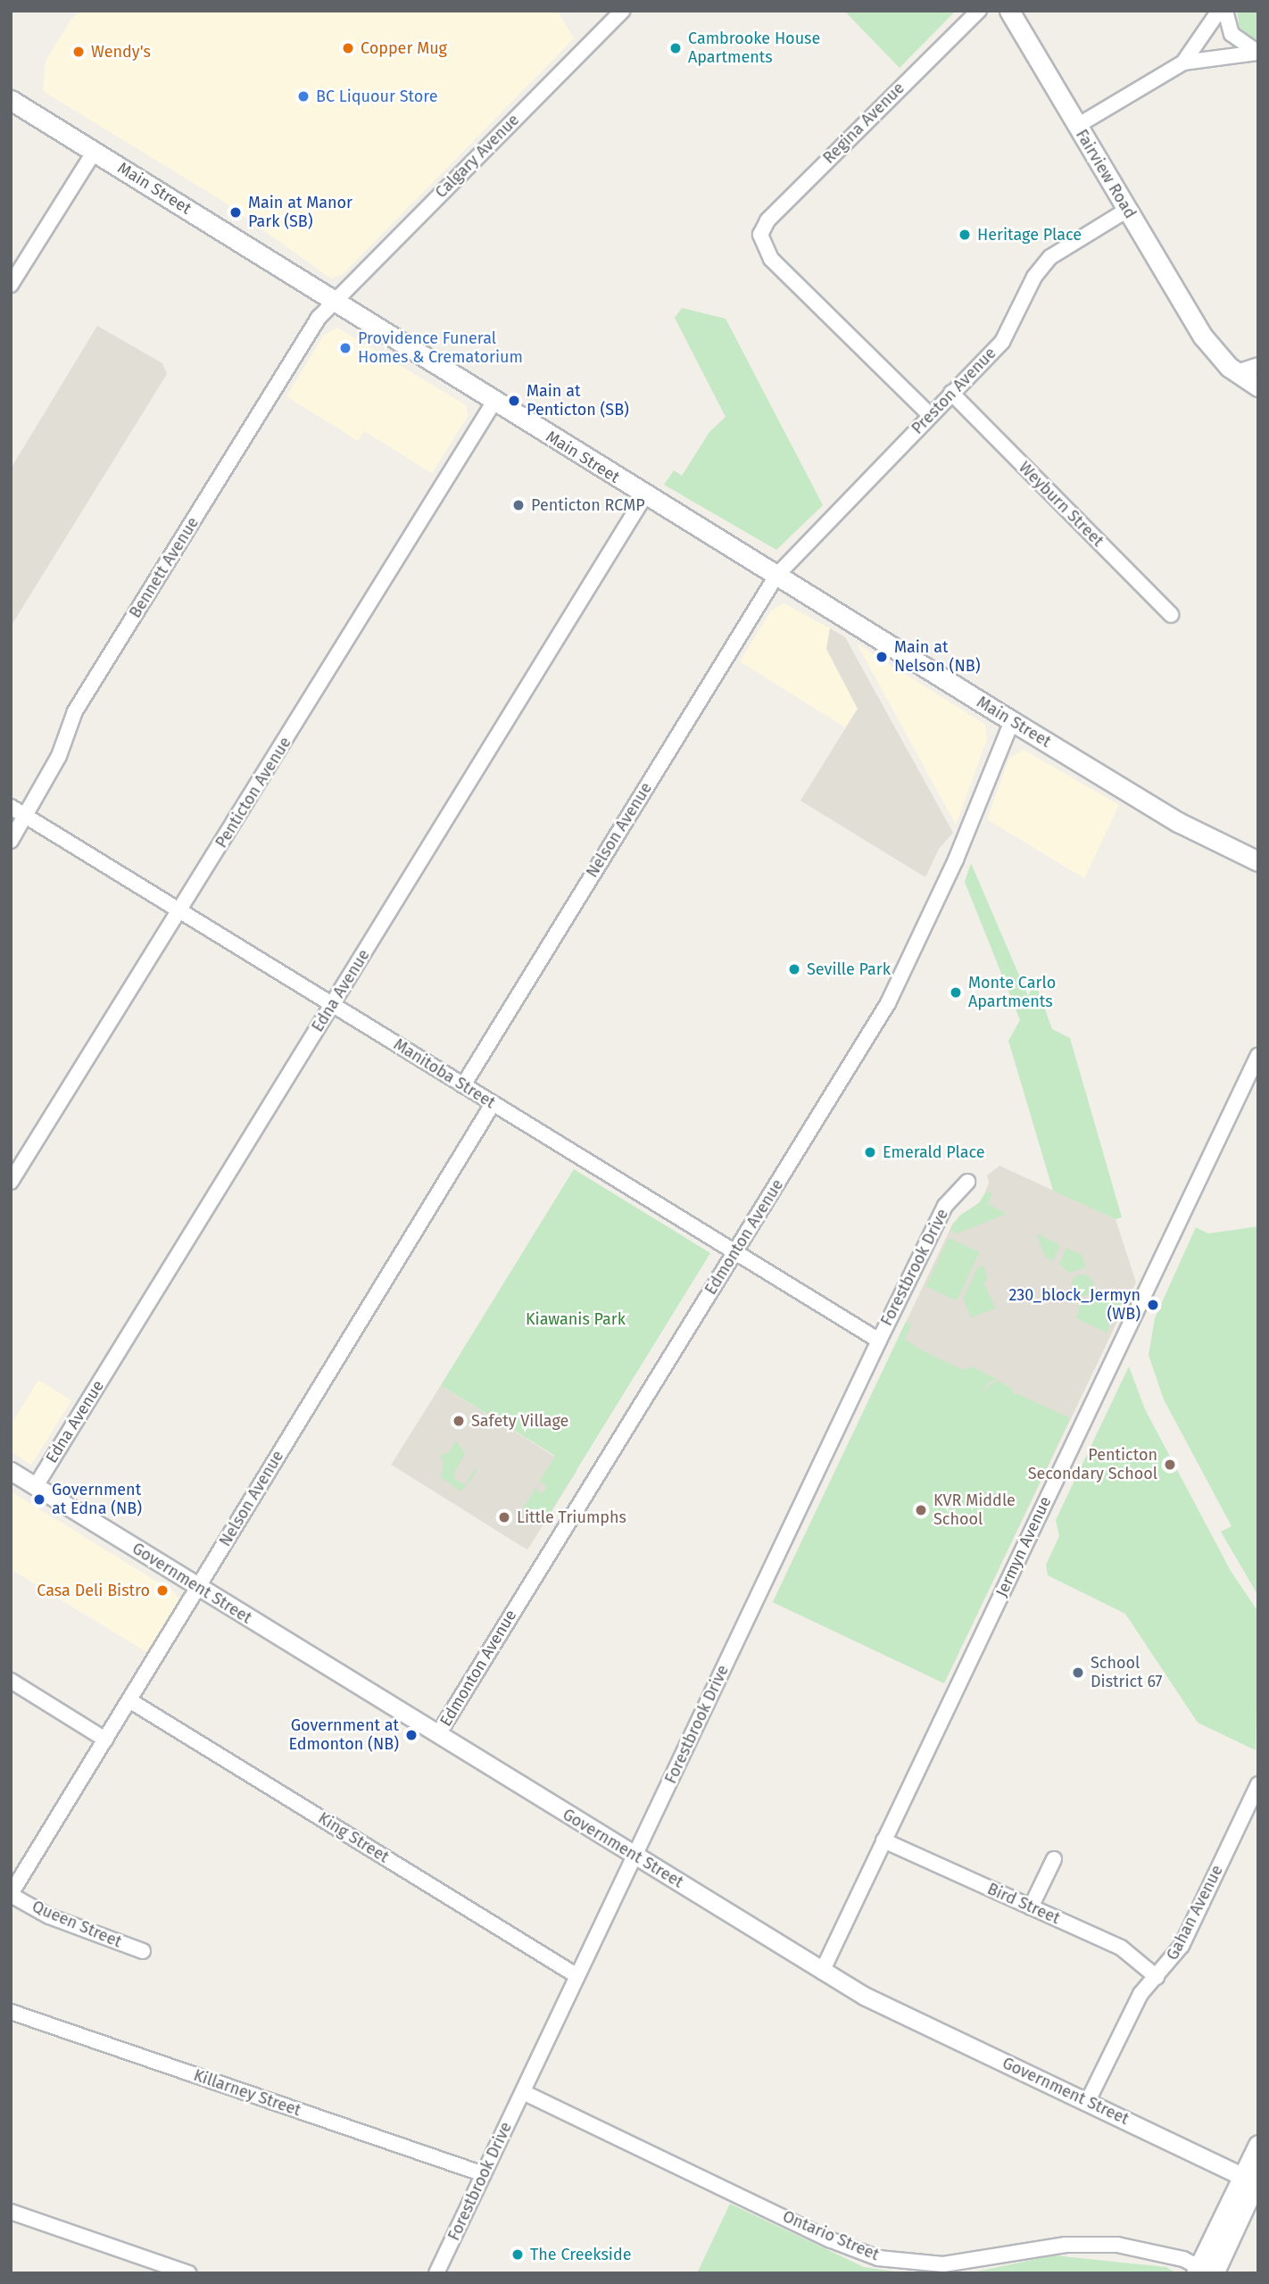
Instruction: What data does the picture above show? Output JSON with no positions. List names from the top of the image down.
{
  "streets": {
    "main road": ["Fairview Road", "Main Street"],
    "street": [
      "Regina Avenue",
      "Calgary Avenue",
      "Preston Avenue",
      "Weyburn Street",
      "Bennett Avenue",
      "Penticton Avenue",
      "Nelson Avenue",
      "Edna Avenue",
      "Manitoba Street",
      "Edmonton Avenue",
      "Forestbrook Drive",
      "Jermyn Avenue",
      "Government Street",
      "King Street",
      "Bird Street",
      "Gahan Avenue",
      "Queen Street",
      "Killarney Street",
      "Ontario Street"
    ]
  },
  "crossings": [
    ["Regina Avenue", "Preston Avenue"],
    ["Calgary Avenue", "Main Street"],
    ["Calgary Avenue", "Bennett Avenue"],
    ["Fairview Road", "Preston Avenue"],
    ["Main Street", "Preston Avenue"],
    ["Main Street", "Bennett Avenue"],
    ["Main Street", "Penticton Avenue"],
    ["Main Street", "Nelson Avenue"],
    ["Main Street", "Edna Avenue"],
    ["Main Street", "Edmonton Avenue"],
    ["Preston Avenue", "Weyburn Street"],
    ["Preston Avenue", "Nelson Avenue"],
    ["Bennett Avenue", "Manitoba Street"],
    ["Penticton Avenue", "Manitoba Street"],
    ["Nelson Avenue", "Manitoba Street"],
    ["Nelson Avenue", "Government Street"],
    ["Nelson Avenue", "King Street"],
    ["Nelson Avenue", "Queen Street"],
    ["Edna Avenue", "Manitoba Street"],
    ["Edna Avenue", "Government Street"],
    ["Manitoba Street", "Edmonton Avenue"],
    ["Manitoba Street", "Forestbrook Drive"],
    ["Edmonton Avenue", "Government Street"],
    ["Forestbrook Drive", "Government Street"],
    ["Forestbrook Drive", "King Street"],
    ["Forestbrook Drive", "Killarney Street"],
    ["Forestbrook Drive", "Ontario Street"],
    ["Jermyn Avenue", "Government Street"],
    ["Jermyn Avenue", "Bird Street"],
    ["Government Street", "Gahan Avenue"],
    ["Bird Street", "Gahan Avenue"]
  ],
  "parks": ["Kiawanis Park"],
  "places": [
    "Copper Mug",
    "Cambrooke House Apartments",
    "Wendy's",
    "BC Liquour Store",
    "Main at Manor Park (SB)",
    "Heritage Place",
    "Providence Funeral Homes & Crematorium",
    "Main at Penticton (SB)",
    "Penticton RCMP",
    "Main at Nelson (NB)",
    "Seville Park",
    "Monte Carlo Apartments",
    "Emerald Place",
    "230_block_Jermyn (WB)",
    "Safety Village",
    "Penticton Secondary School",
    "Government at Edna (NB)",
    "KVR Middle School",
    "Little Triumphs",
    "Casa Deli Bistro",
    "School District 67",
    "Government at Edmonton (NB)",
    "The Creekside"
  ]
}
